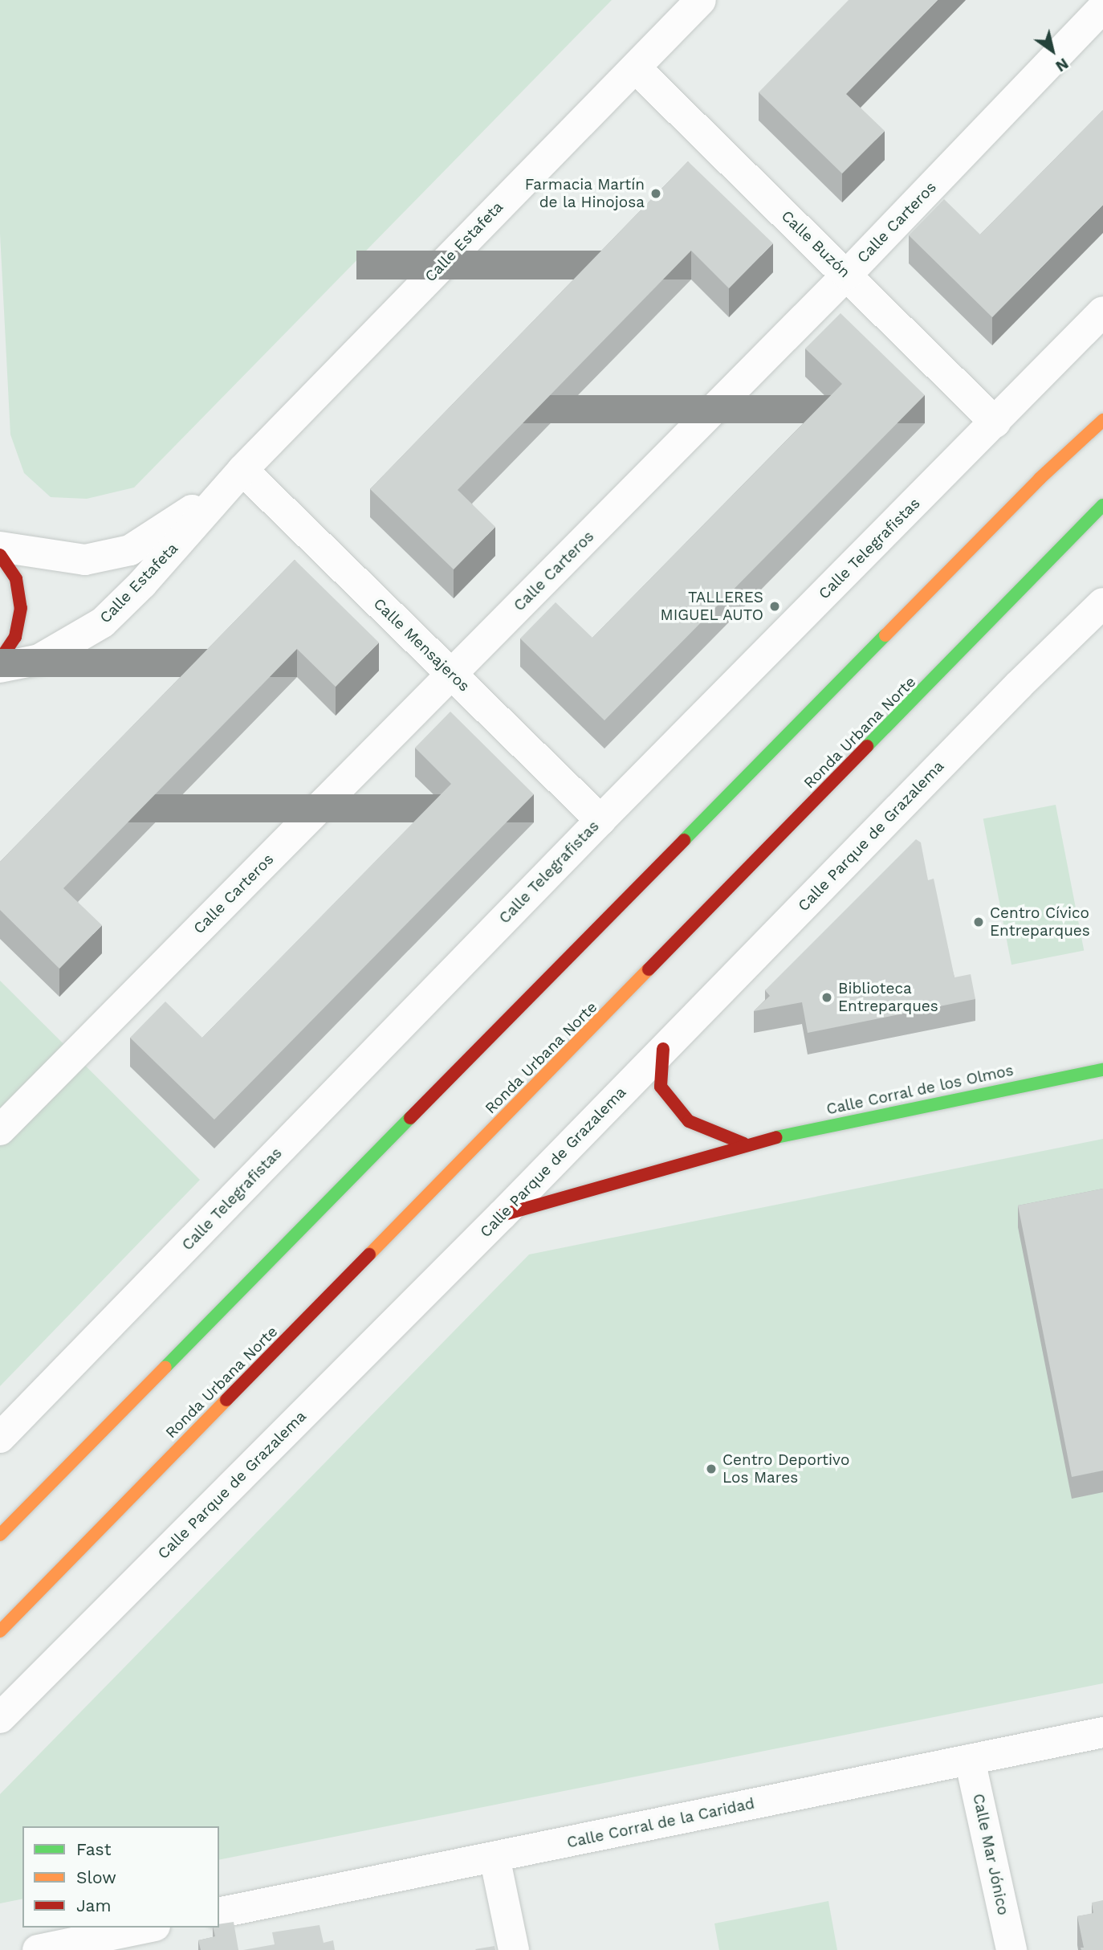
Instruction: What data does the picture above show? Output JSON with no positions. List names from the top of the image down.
{
  "streets": {
    "main road": ["Ronda Urbana Norte", "Calle Corral de los Olmos"],
    "street": [
      "Calle Carteros",
      "Calle Estafeta",
      "Calle Buzón",
      "Calle Telegrafistas",
      "Calle Mensajeros",
      "Calle Parque de Grazalema",
      "Calle Corral de la Caridad",
      "Calle Mar Jónico"
    ]
  },
  "crossings": [
    ["Calle Carteros", "Calle Buzón"],
    ["Calle Carteros", "Calle Mensajeros"],
    ["Calle Estafeta", "Calle Buzón"],
    ["Calle Estafeta", "Calle Mensajeros"],
    ["Calle Buzón", "Calle Telegrafistas"],
    ["Calle Telegrafistas", "Calle Mensajeros"],
    ["Calle Parque de Grazalema", "Calle Corral de los Olmos"],
    ["Calle Corral de la Caridad", "Calle Mar Jónico"]
  ],
  "places": [
    "Farmacia Martín de la Hinojosa",
    "TALLERES MIGUEL AUTO",
    "Centro Cívico Entreparques",
    "Biblioteca Entreparques",
    "Centro Deportivo Los Mares"
  ],
  "legend": ["Fast", "Slow", "Jam"],
  "north": "bottom right"
}
